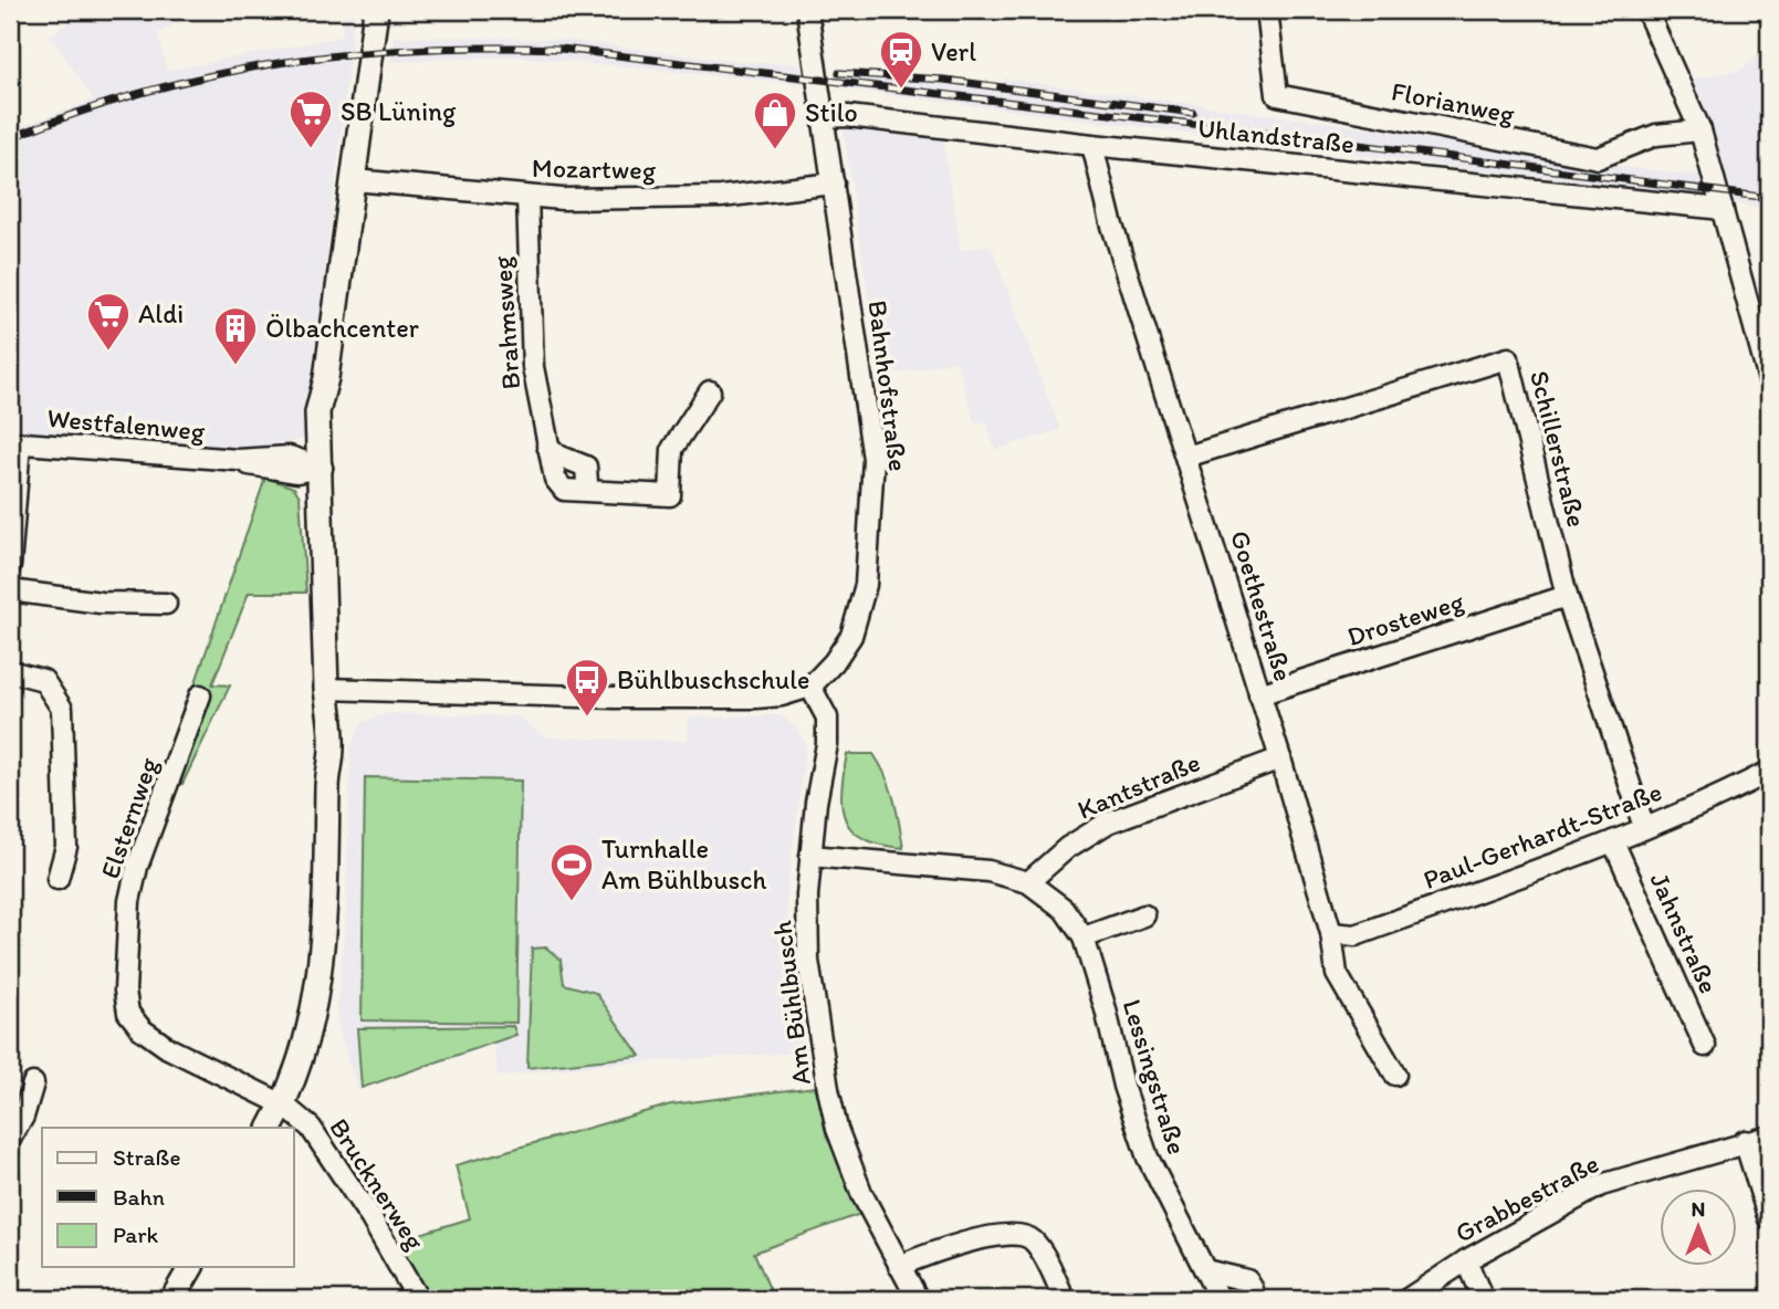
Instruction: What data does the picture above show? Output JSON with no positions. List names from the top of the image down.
{
  "streets": {
    "street": [
      "Florianweg",
      "Uhlandstraße",
      "Mozartweg",
      "Brahmsweg",
      "Bahnhofstraße",
      "Westfalenweg",
      "Schillerstraße",
      "Goethestraße",
      "Drosteweg",
      "Kantstraße",
      "Elsternweg",
      "Paul-Gerhardt-Straße",
      "Jahnstraße",
      "Am Bühlbusch",
      "Lessingstraße",
      "Brucknerweg",
      "Grabbestraße"
    ]
  },
  "crossings": [
    ["Uhlandstraße", "Bahnhofstraße"],
    ["Uhlandstraße", "Goethestraße"],
    ["Mozartweg", "Brahmsweg"],
    ["Mozartweg", "Bahnhofstraße"],
    ["Bahnhofstraße", "Am Bühlbusch"],
    ["Schillerstraße", "Goethestraße"],
    ["Schillerstraße", "Drosteweg"],
    ["Schillerstraße", "Paul-Gerhardt-Straße"],
    ["Goethestraße", "Drosteweg"],
    ["Goethestraße", "Kantstraße"],
    ["Goethestraße", "Paul-Gerhardt-Straße"],
    ["Kantstraße", "Lessingstraße"],
    ["Elsternweg", "Brucknerweg"],
    ["Paul-Gerhardt-Straße", "Jahnstraße"],
    ["Am Bühlbusch", "Lessingstraße"]
  ],
  "places": {
    "station": ["Verl"],
    "supermarket": ["SB Lüning", "Aldi"],
    "shop": ["Stilo"],
    "building": ["Ölbachcenter"],
    "bus stop": ["Bühlbuschschule"],
    "sports": ["Turnhalle Am Bühlbusch"]
  },
  "legend": ["Straße", "Bahn", "Park"],
  "north": "top"
}
